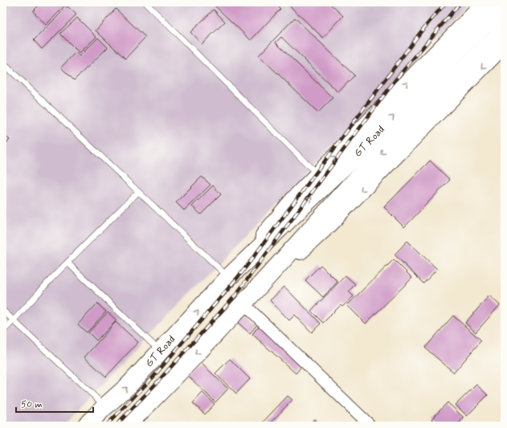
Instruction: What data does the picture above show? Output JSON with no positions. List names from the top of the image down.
{
  "streets": {
    "highway": ["GT Road"]
  },
  "scale_bar": "50 m"
}
